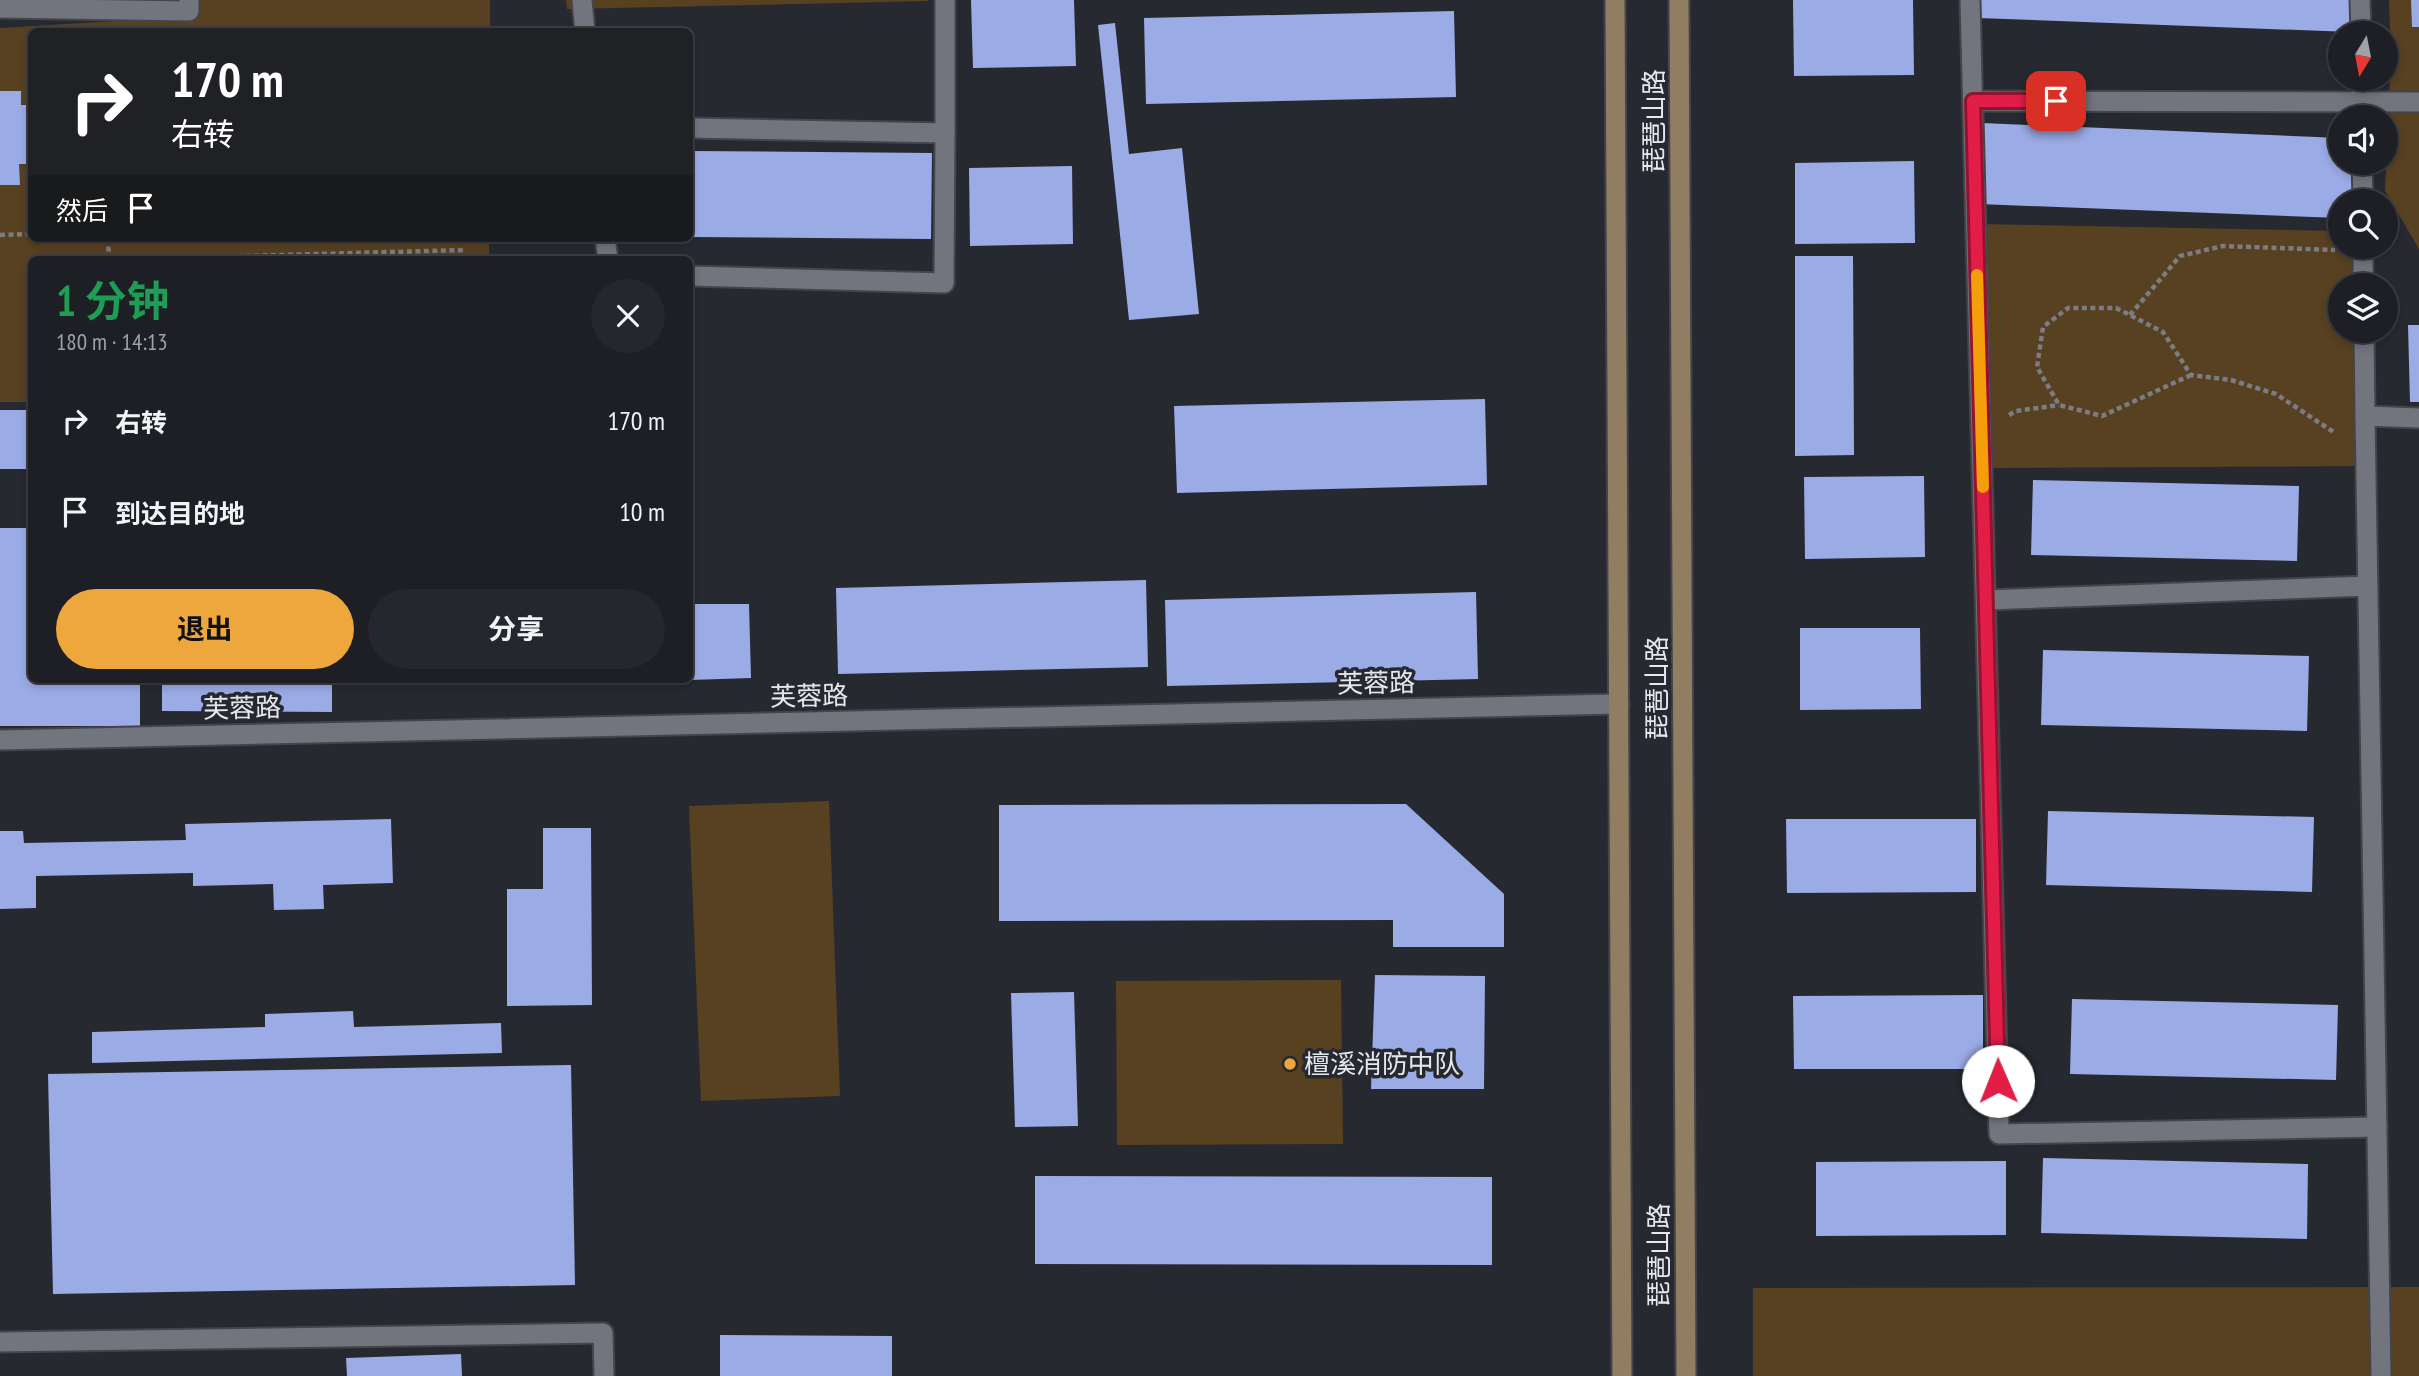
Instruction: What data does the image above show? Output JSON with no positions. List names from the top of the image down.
{
  "streets": {
    "main road": ["琵琶山路"],
    "street": ["芙蓉路"]
  },
  "crossings": [
    ["琵琶山路", "芙蓉路"]
  ],
  "places": ["檀溪消防中队"],
  "north": "bottom",
  "page": {
    "turn": ["170 m", "右转"],
    "then": "然后",
    "heading": ["1 分钟", "180 m · 14:13"],
    "list": [
      {
        "name": "右转",
        "value": "170 m"
      },
      {
        "name": "到达目的地",
        "value": "10 m"
      }
    ],
    "buttons": ["退出", "分享"]
  }
}
